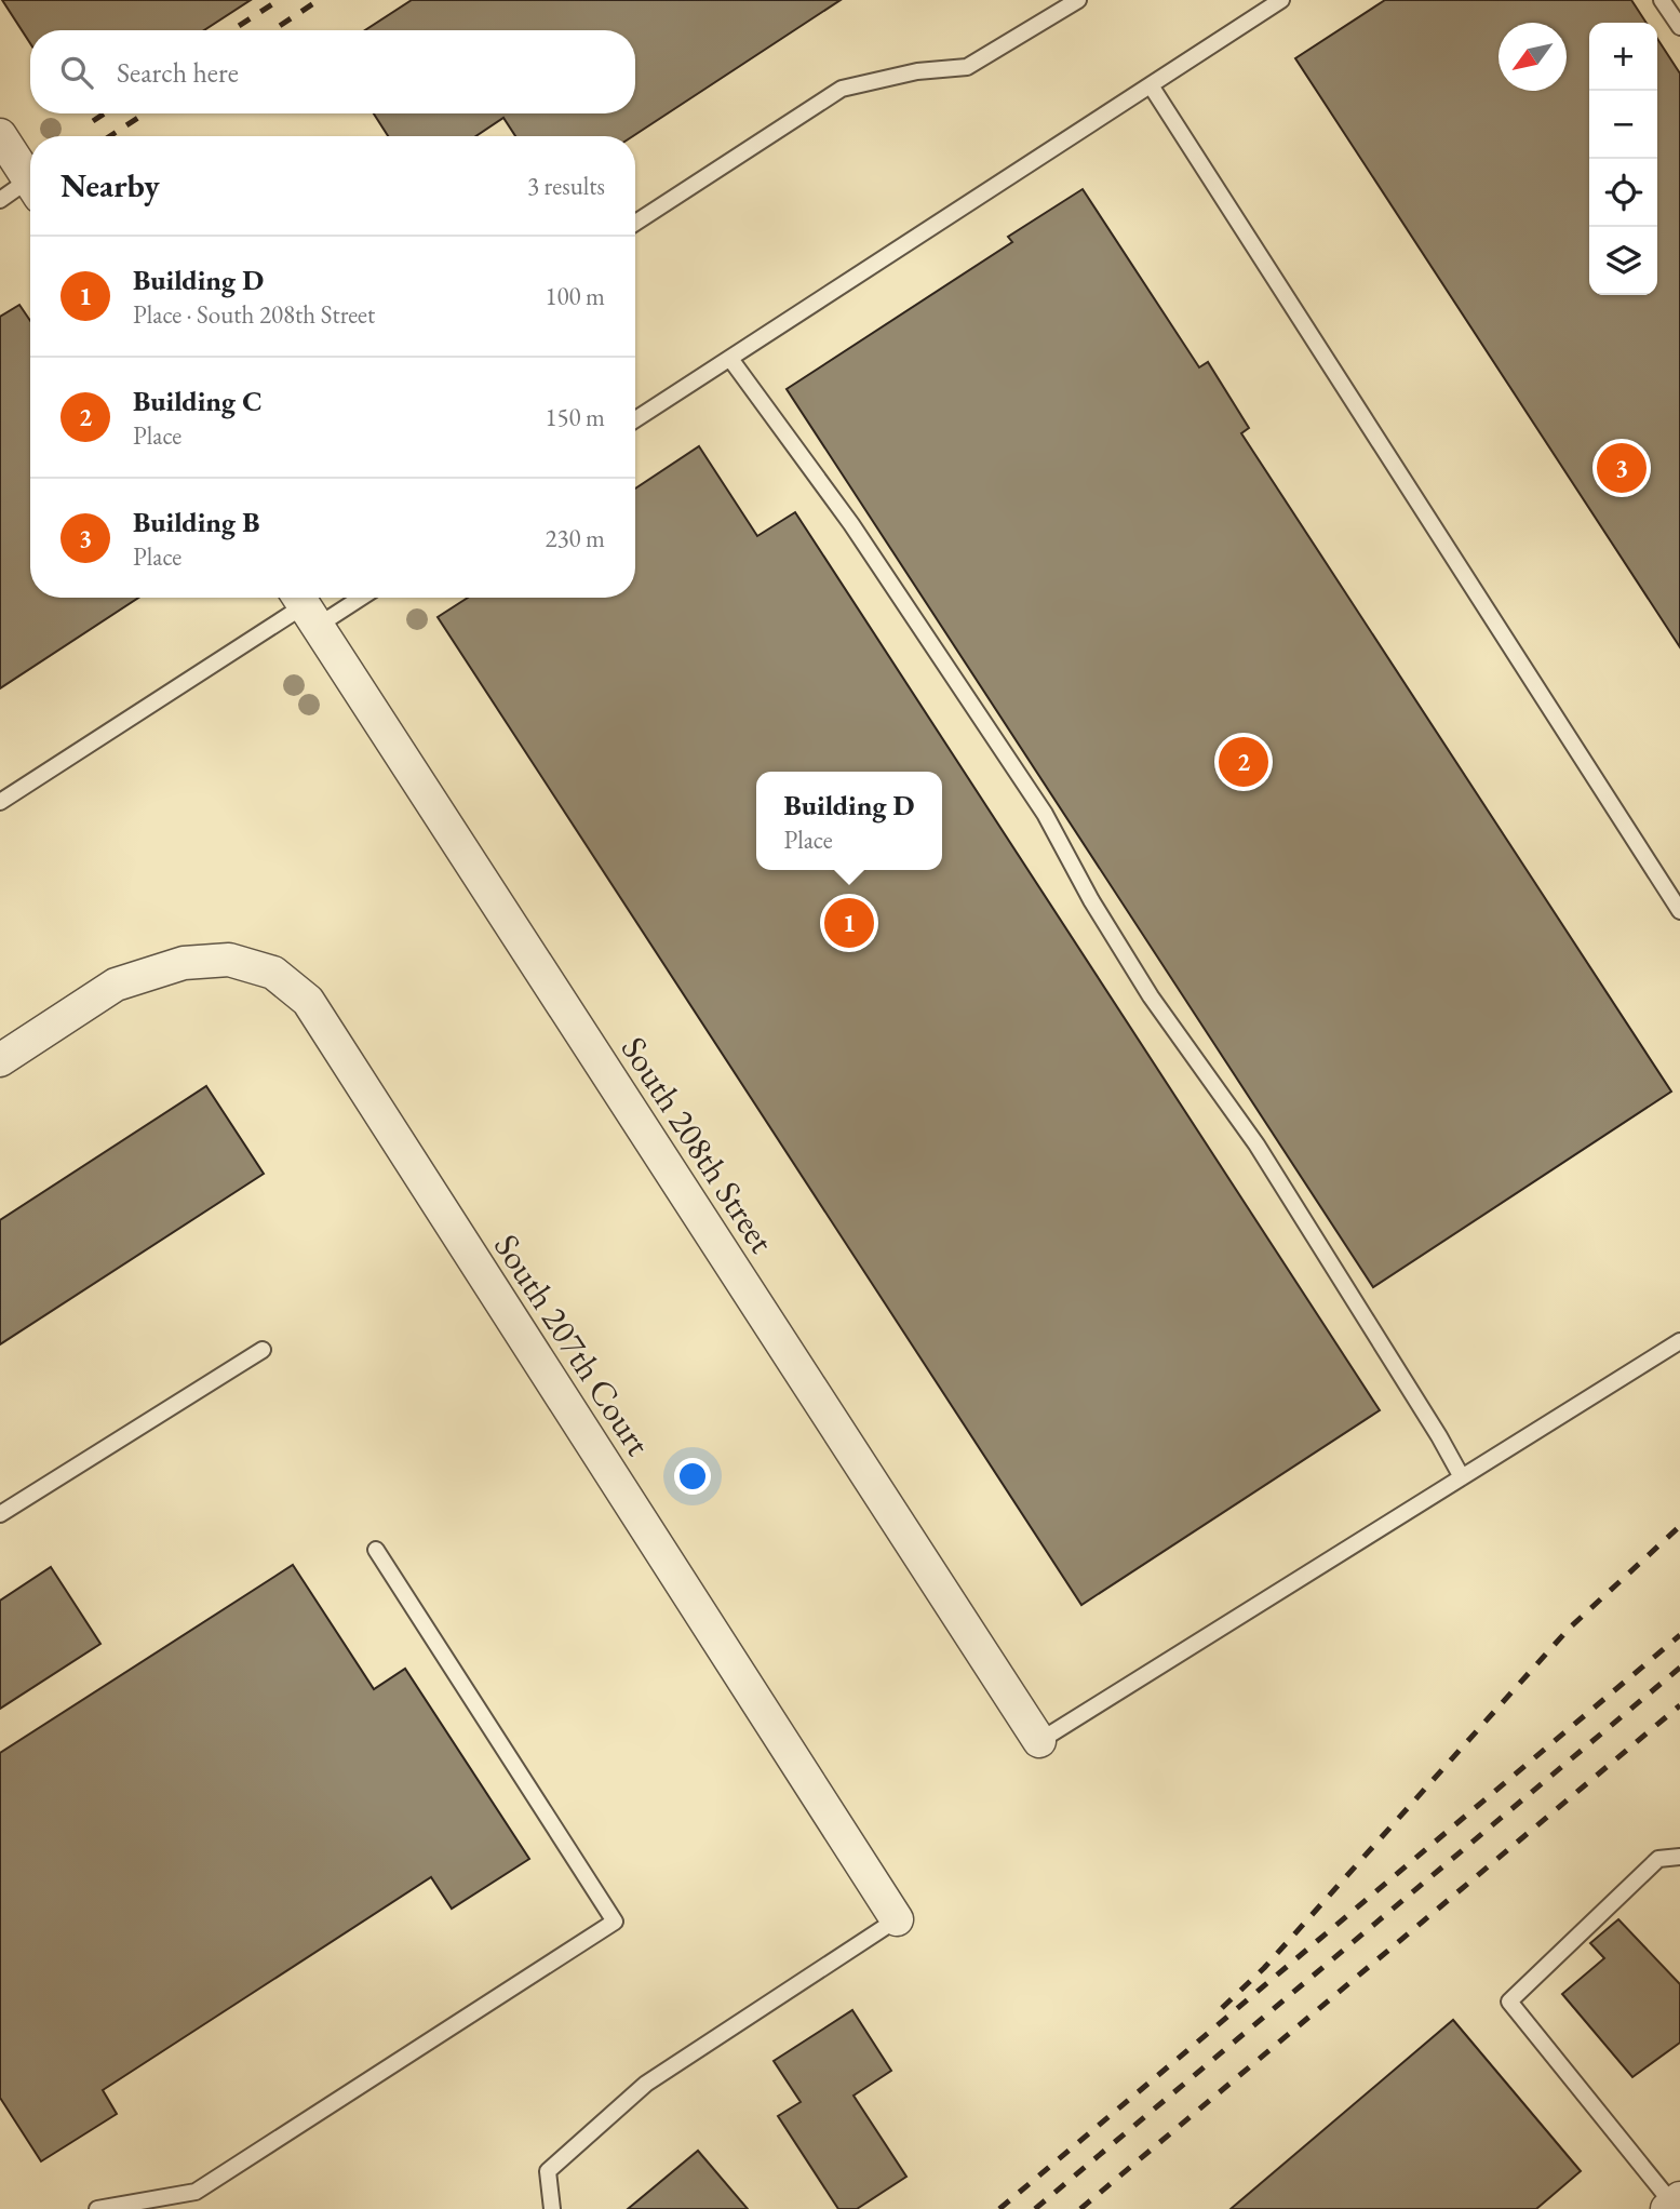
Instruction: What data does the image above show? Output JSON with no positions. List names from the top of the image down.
{
  "streets": {
    "street": ["South 208th Street", "South 207th Court"]
  },
  "north": "bottom left",
  "page": {
    "map_buttons": ["+", "−"],
    "search": "Search here",
    "heading": ["Nearby", "3 results"],
    "list": [
      {
        "mark": "1",
        "name": "Building D",
        "note": "Place · South 208th Street",
        "value": "100 m"
      },
      {
        "mark": "2",
        "name": "Building C",
        "note": "Place",
        "value": "150 m"
      },
      {
        "mark": "3",
        "name": "Building B",
        "note": "Place",
        "value": "230 m"
      }
    ],
    "pins": ["3", "2", "1"],
    "popup": ["Building D", "Place"]
  }
}
